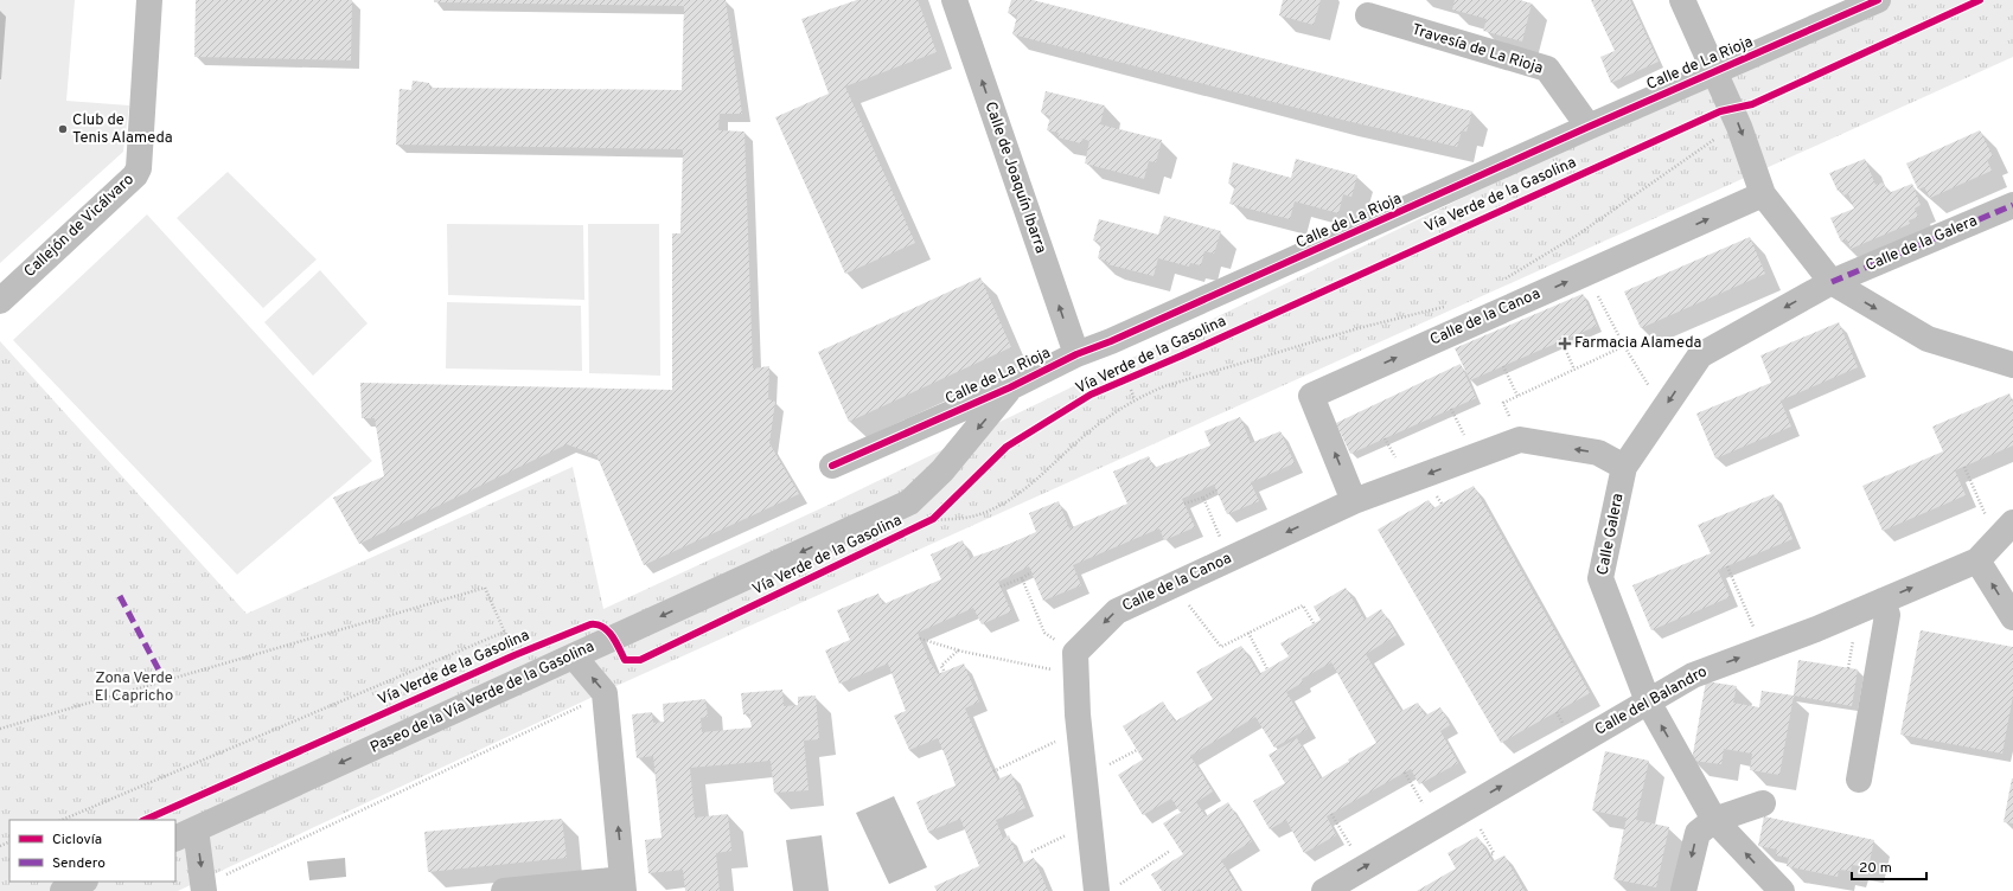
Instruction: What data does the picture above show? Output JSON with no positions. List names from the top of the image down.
{
  "streets": {
    "street": [
      "Travesía de La Rioja",
      "Calle de La Rioja",
      "Calle de Joaquín Ibarra",
      "Callejón de Vicálvaro",
      "Calle de la Galera",
      "Calle de la Canoa",
      "Calle Galera",
      "Paseo de la Vía Verde de la Gasolina",
      "Calle del Balandro"
    ],
    "cycle path": ["Vía Verde de la Gasolina"]
  },
  "crossings": [
    ["Travesía de La Rioja", "Calle de La Rioja"],
    ["Calle de La Rioja", "Calle de Joaquín Ibarra"],
    ["Calle de La Rioja", "Paseo de la Vía Verde de la Gasolina"],
    ["Calle de la Galera", "Calle Galera"],
    ["Calle de la Canoa", "Calle Galera"],
    ["Calle Galera", "Calle del Balandro"]
  ],
  "one_way": ["Calle de Joaquín Ibarra", "Paseo de la Vía Verde de la Gasolina", "Calle del Balandro"],
  "parks": ["Zona Verde El Capricho"],
  "places": {
    "other": ["Club de Tenis Alameda"],
    "health": ["Farmacia Alameda"]
  },
  "legend": ["Ciclovía", "Sendero"],
  "scale_bar": "20 m"
}
